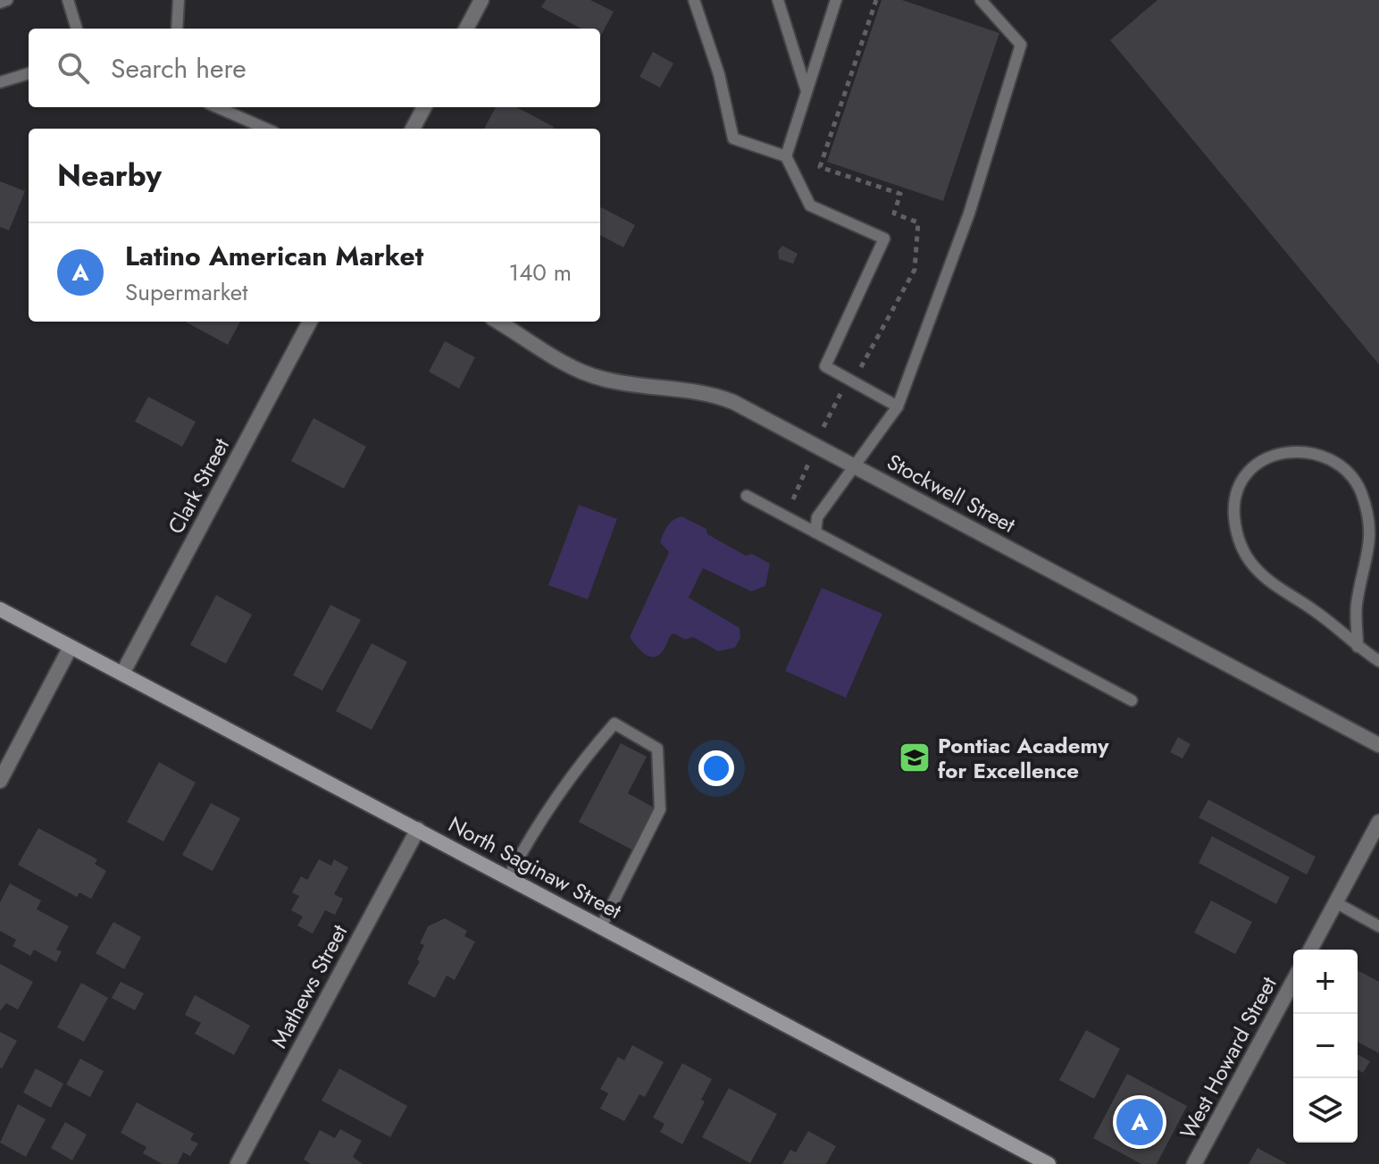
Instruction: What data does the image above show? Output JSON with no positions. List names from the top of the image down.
{
  "streets": {
    "street": [
      "Clark Street",
      "Stockwell Street",
      "North Saginaw Street",
      "Mathews Street",
      "West Howard Street"
    ]
  },
  "crossings": [
    ["Clark Street", "North Saginaw Street"],
    ["North Saginaw Street", "Mathews Street"]
  ],
  "places": {
    "school or university": ["Pontiac Academy for Excellence"]
  },
  "page": {
    "search": "Search here",
    "heading": "Nearby",
    "list": [
      {
        "mark": "A",
        "name": "Latino American Market",
        "note": "Supermarket",
        "value": "140 m"
      }
    ],
    "map_buttons": ["+", "−"],
    "pins": "A"
  }
}
